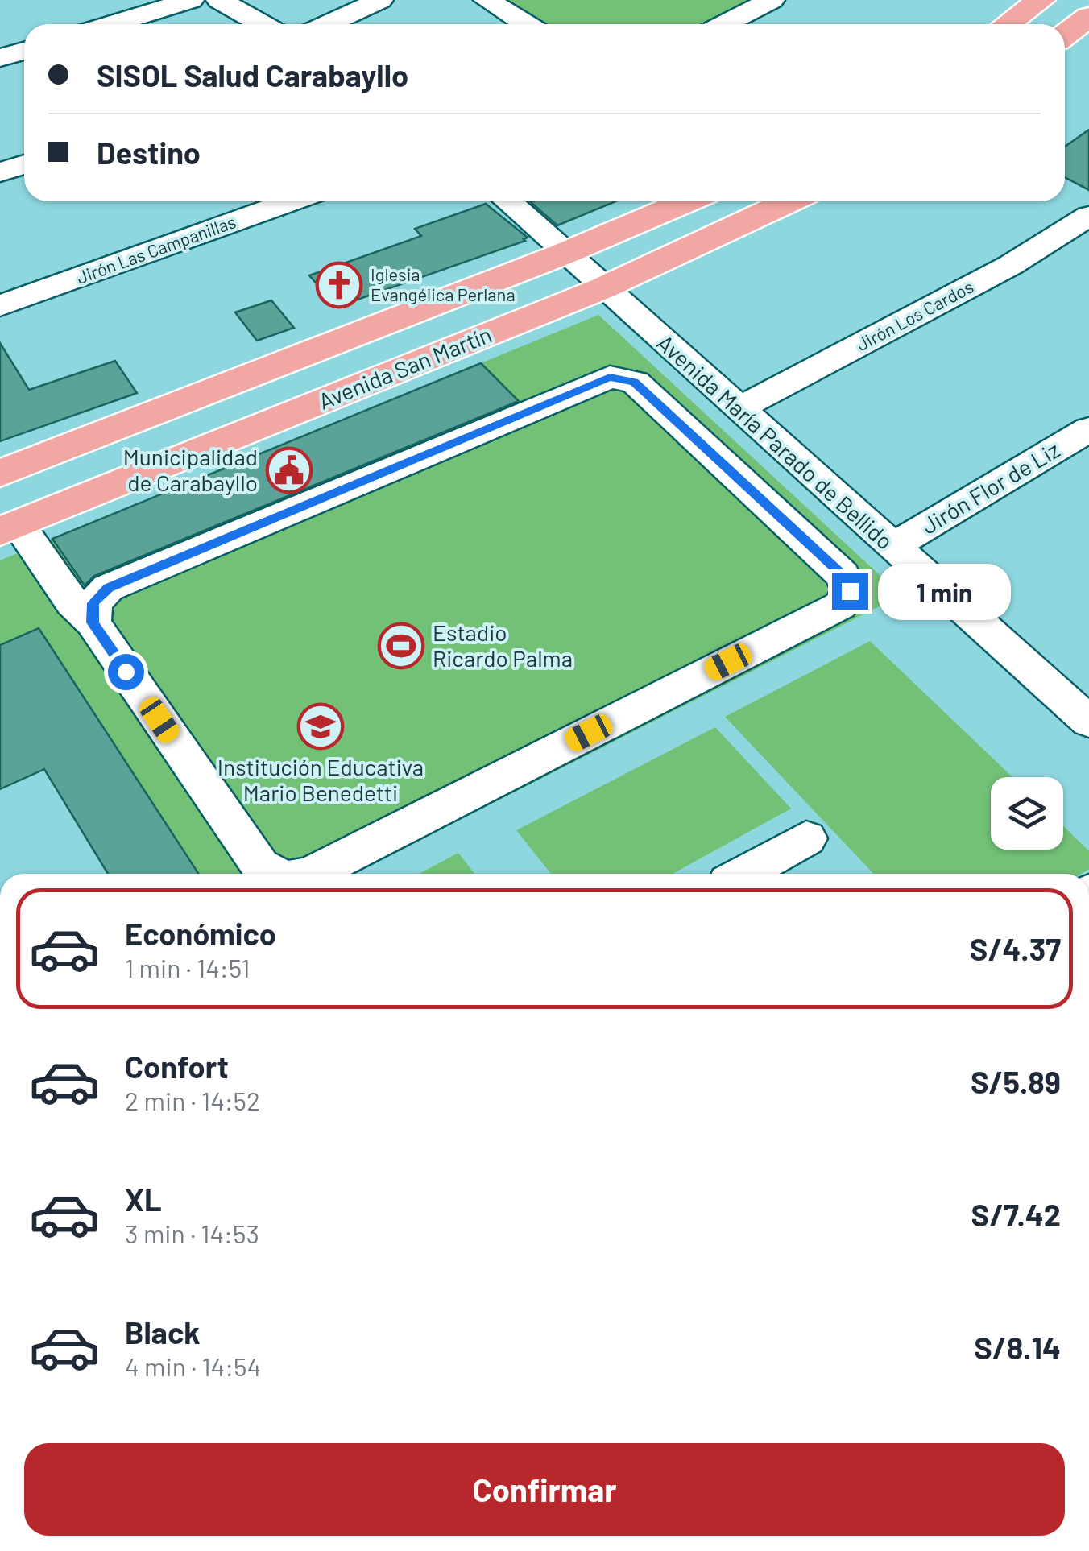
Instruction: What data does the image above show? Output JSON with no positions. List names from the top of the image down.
{
  "streets": {
    "main road": ["Avenida San Martín"],
    "street": [
      "Jirón Las Campanillas",
      "Jirón Los Cardos",
      "Avenida María Parado de Bellido",
      "Jirón Flor de Liz"
    ]
  },
  "crossings": [
    ["Jirón Los Cardos", "Avenida María Parado de Bellido"],
    ["Avenida San Martín", "Avenida María Parado de Bellido"],
    ["Avenida María Parado de Bellido", "Jirón Flor de Liz"]
  ],
  "places": {
    "church": ["Iglesia Evangélica Perlana"],
    "public building": ["Municipalidad de Carabayllo"],
    "sports": ["Estadio Ricardo Palma"],
    "school or university": ["Institución Educativa Mario Benedetti"]
  },
  "page": {
    "banner": ["SISOL Salud Carabayllo", "Destino"],
    "bubble": "1 min",
    "list": [
      {
        "name": "Económico",
        "note": "1 min · 14:51",
        "value": "S/4.37"
      },
      {
        "name": "Confort",
        "note": "2 min · 14:52",
        "value": "S/5.89"
      },
      {
        "name": "XL",
        "note": "3 min · 14:53",
        "value": "S/7.42"
      },
      {
        "name": "Black",
        "note": "4 min · 14:54",
        "value": "S/8.14"
      }
    ],
    "buttons": "Confirmar"
  }
}
